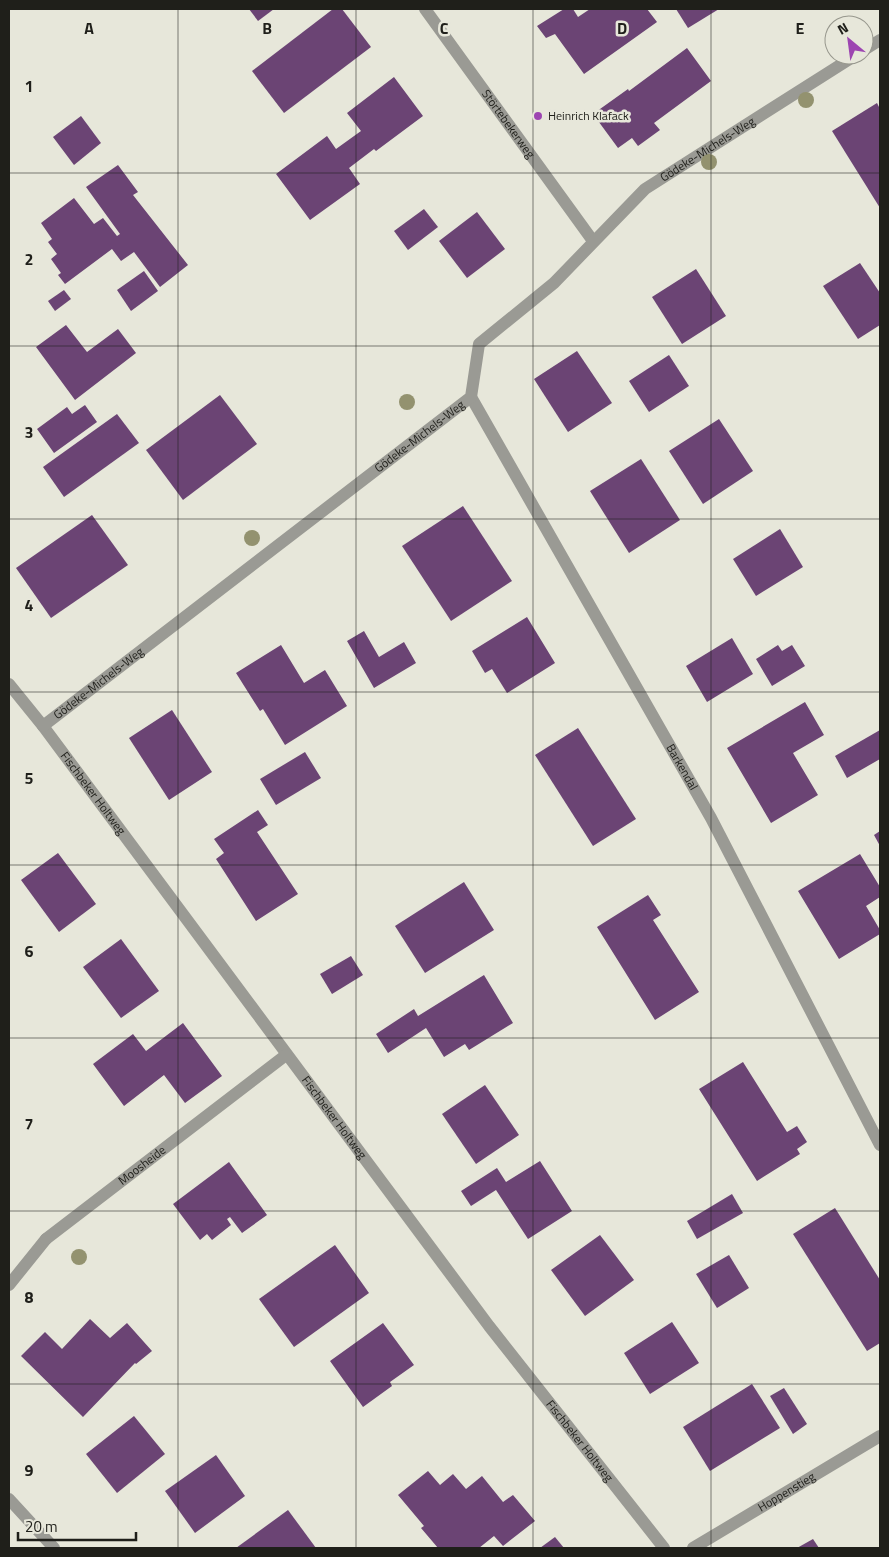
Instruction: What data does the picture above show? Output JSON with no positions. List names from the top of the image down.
{
  "streets": {
    "street": [
      "Störtebekerweg",
      "Gödeke-Michels-Weg",
      "Barkendal",
      "Fischbeker Holtweg",
      "Moosheide",
      "Hoppenstieg"
    ]
  },
  "crossings": [
    ["Störtebekerweg", "Gödeke-Michels-Weg"],
    ["Gödeke-Michels-Weg", "Barkendal"],
    ["Gödeke-Michels-Weg", "Fischbeker Holtweg"],
    ["Fischbeker Holtweg", "Moosheide"]
  ],
  "places": ["Heinrich Klafack"],
  "scale_bar": "20 m",
  "north": "top left",
  "grid": {
    "columns": [
      "A",
      "B",
      "C",
      "D",
      "E"
    ],
    "rows": [
      "1",
      "2",
      "3",
      "4",
      "5",
      "6",
      "7",
      "8",
      "9"
    ]
  }
}
